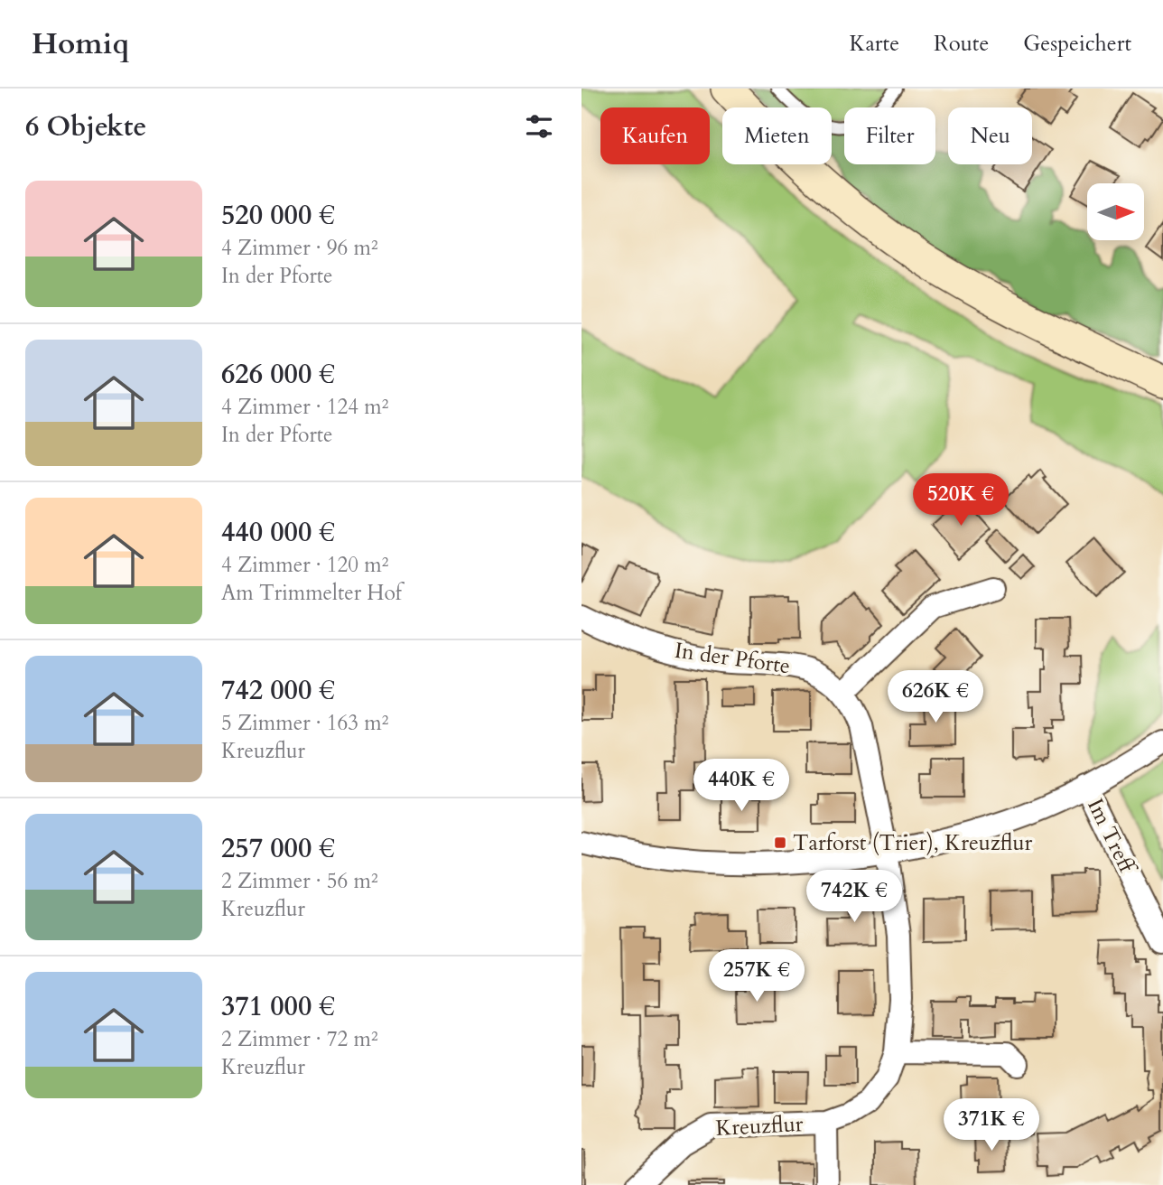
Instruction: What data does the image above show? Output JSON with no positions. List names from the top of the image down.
{
  "streets": {
    "street": ["In der Pforte", "Im Treff", "Kreuzflur"]
  },
  "crossings": [
    ["In der Pforte", "Kreuzflur"]
  ],
  "places": {
    "transit": ["Tarforst (Trier), Kreuzflur"]
  },
  "north": "right",
  "page": {
    "header": "Homiq",
    "nav": ["Karte", "Route", "Gespeichert"],
    "heading": "6 Objekte",
    "chip": [
      "Kaufen",
      "Mieten",
      "Filter",
      "Neu"
    ],
    "list": [
      {
        "name": "520 000 €",
        "note": "4 Zimmer · 96 m² · In der Pforte"
      },
      {
        "name": "626 000 €",
        "note": "4 Zimmer · 124 m² · In der Pforte"
      },
      {
        "name": "440 000 €",
        "note": "4 Zimmer · 120 m² · Am Trimmelter Hof"
      },
      {
        "name": "742 000 €",
        "note": "5 Zimmer · 163 m² · Kreuzflur"
      },
      {
        "name": "257 000 €",
        "note": "2 Zimmer · 56 m² · Kreuzflur"
      },
      {
        "name": "371 000 €",
        "note": "2 Zimmer · 72 m² · Kreuzflur"
      }
    ],
    "price": [
      "520K €",
      "626K €",
      "440K €",
      "742K €",
      "257K €",
      "371K €"
    ]
  }
}
